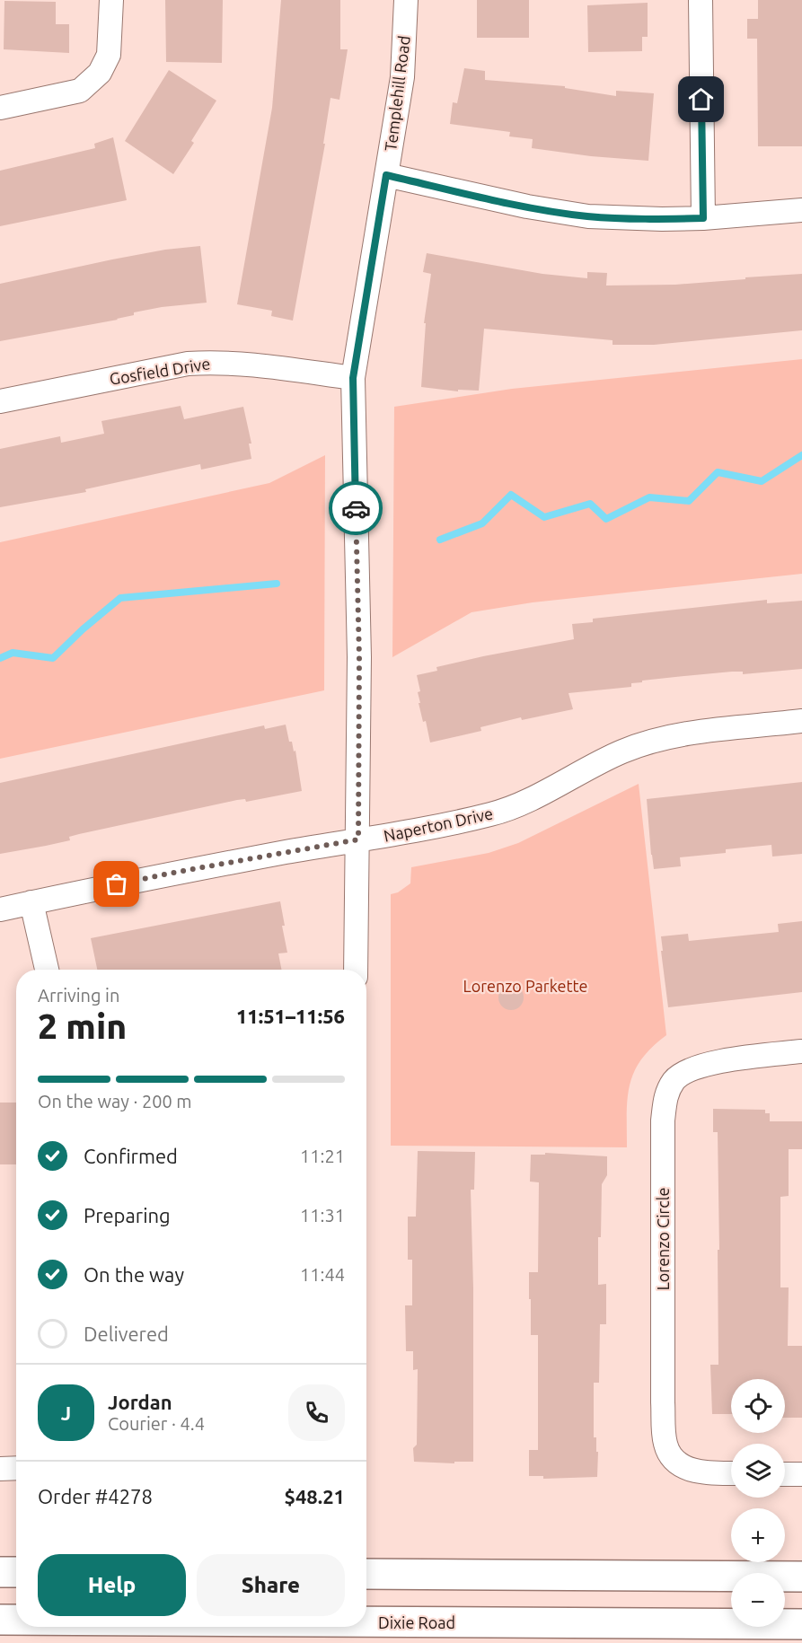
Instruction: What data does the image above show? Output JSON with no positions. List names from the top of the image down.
{
  "streets": {
    "main road": ["Dixie Road"],
    "street": [
      "Templehill Road",
      "Gosfield Drive",
      "Naperton Drive",
      "Lorenzo Circle"
    ]
  },
  "crossings": [
    ["Templehill Road", "Gosfield Drive"],
    ["Templehill Road", "Naperton Drive"]
  ],
  "parks": ["Lorenzo Parkette"],
  "page": {
    "heading": ["2 min", "Arriving in", "11:51–11:56"],
    "panel": [
      "Jordan",
      "Courier · 4.4",
      "Order #4278",
      "$48.21"
    ],
    "bar": "On the way · 200 m",
    "list": [
      ["Confirmed", "11:21"],
      ["Preparing", "11:31"],
      ["On the way", "11:44"],
      "Delivered"
    ],
    "map_buttons": ["+", "−"],
    "round": "J",
    "buttons": ["Help", "Share"]
  }
}
